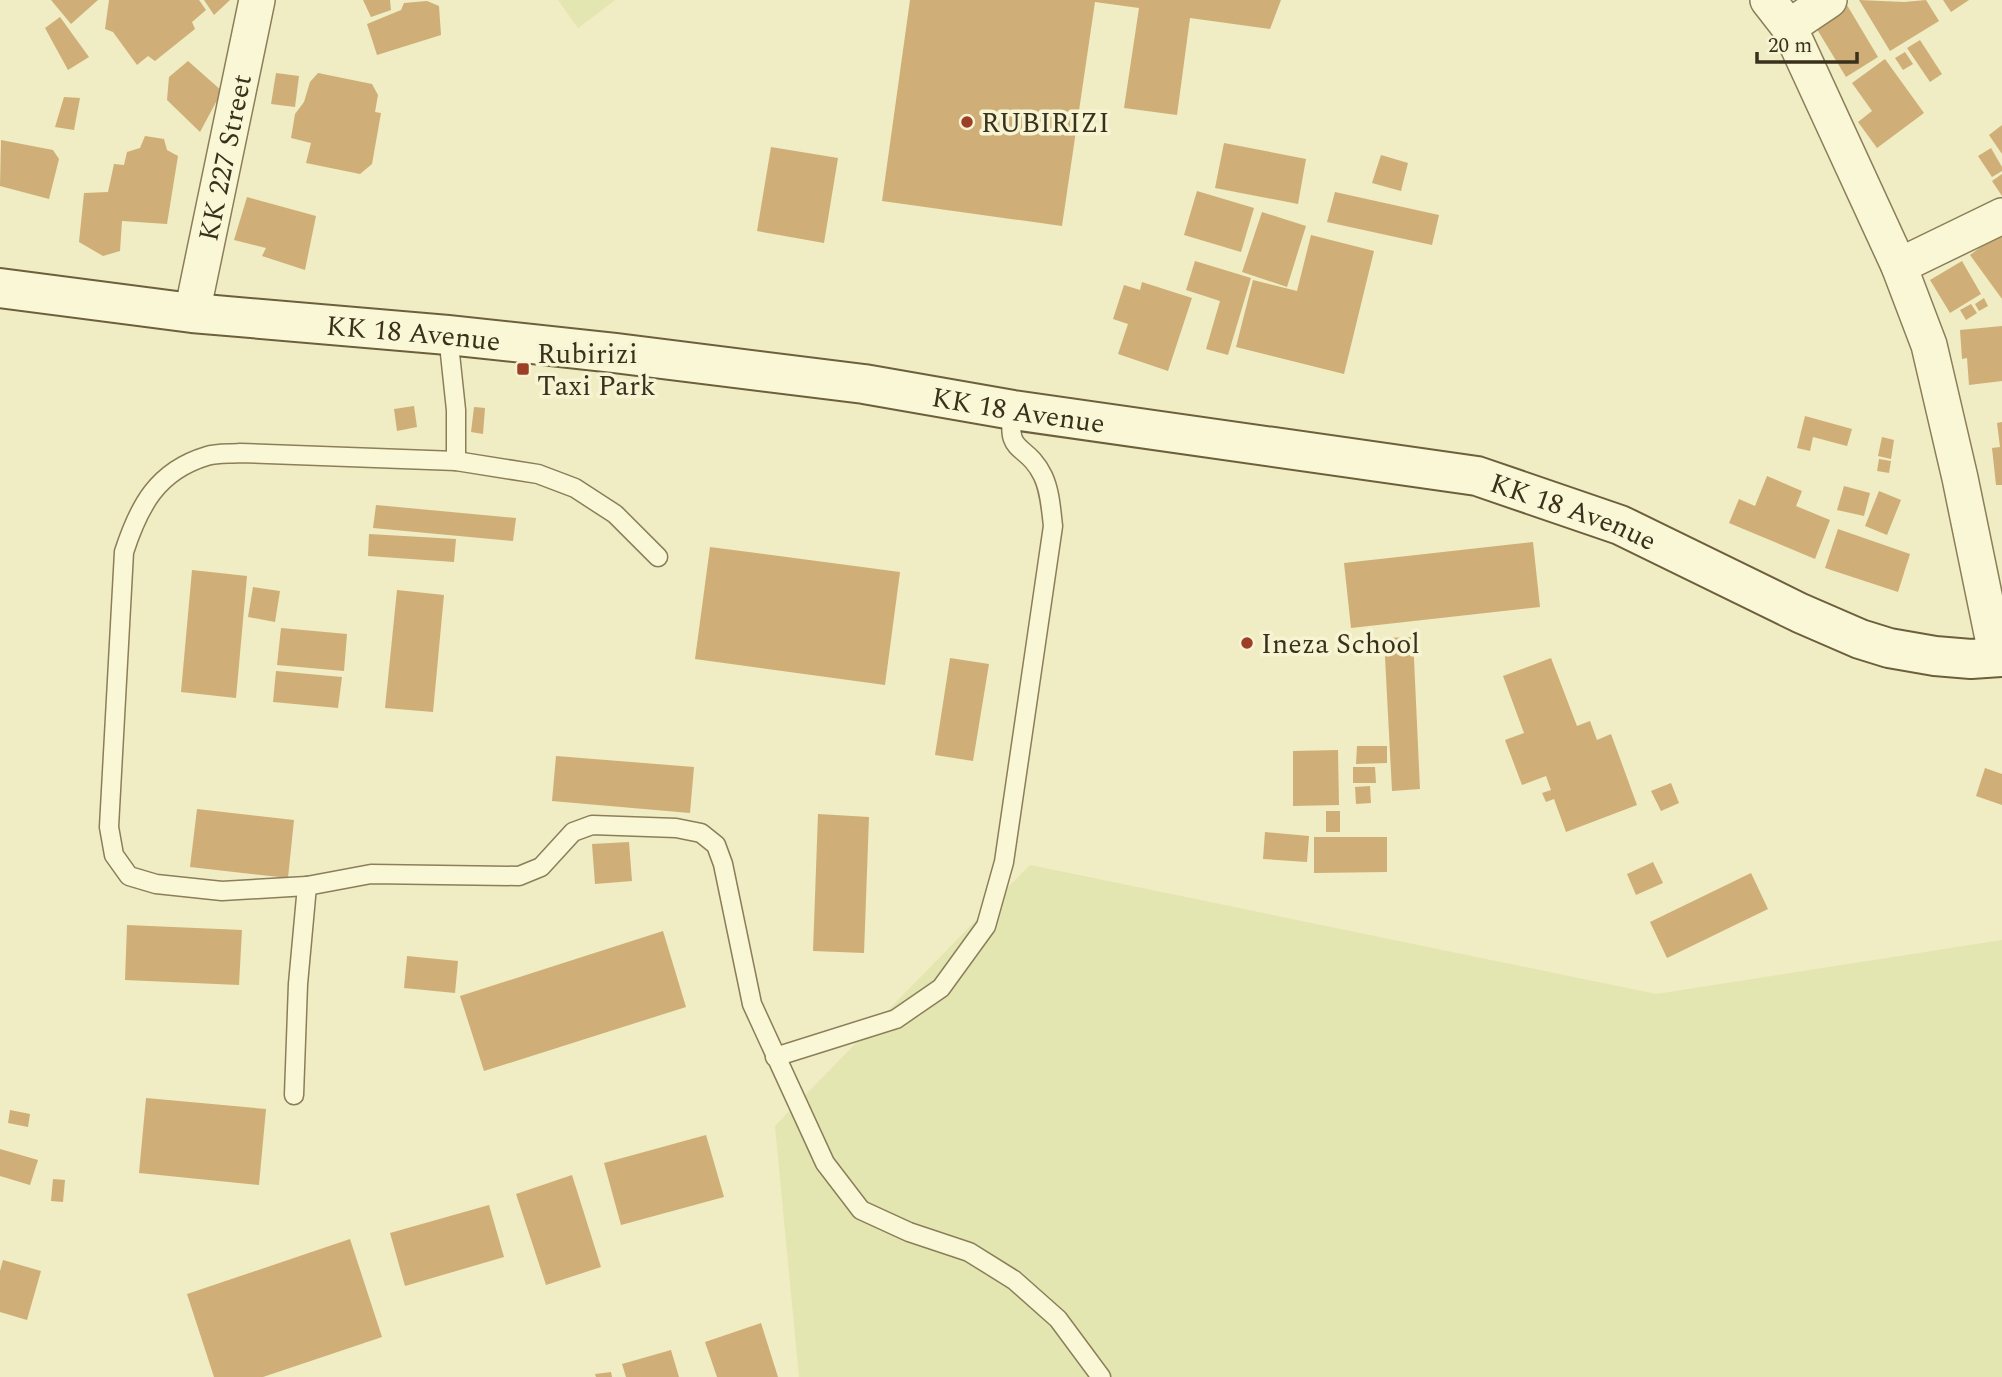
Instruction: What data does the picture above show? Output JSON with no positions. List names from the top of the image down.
{
  "streets": {
    "main road": ["KK 18 Avenue"],
    "street": ["KK 227 Street"]
  },
  "crossings": [
    ["KK 227 Street", "KK 18 Avenue"]
  ],
  "places": {
    "other": ["RUBIRIZI", "Ineza School"],
    "transit": ["Rubirizi Taxi Park"]
  },
  "scale_bar": "20 m"
}
